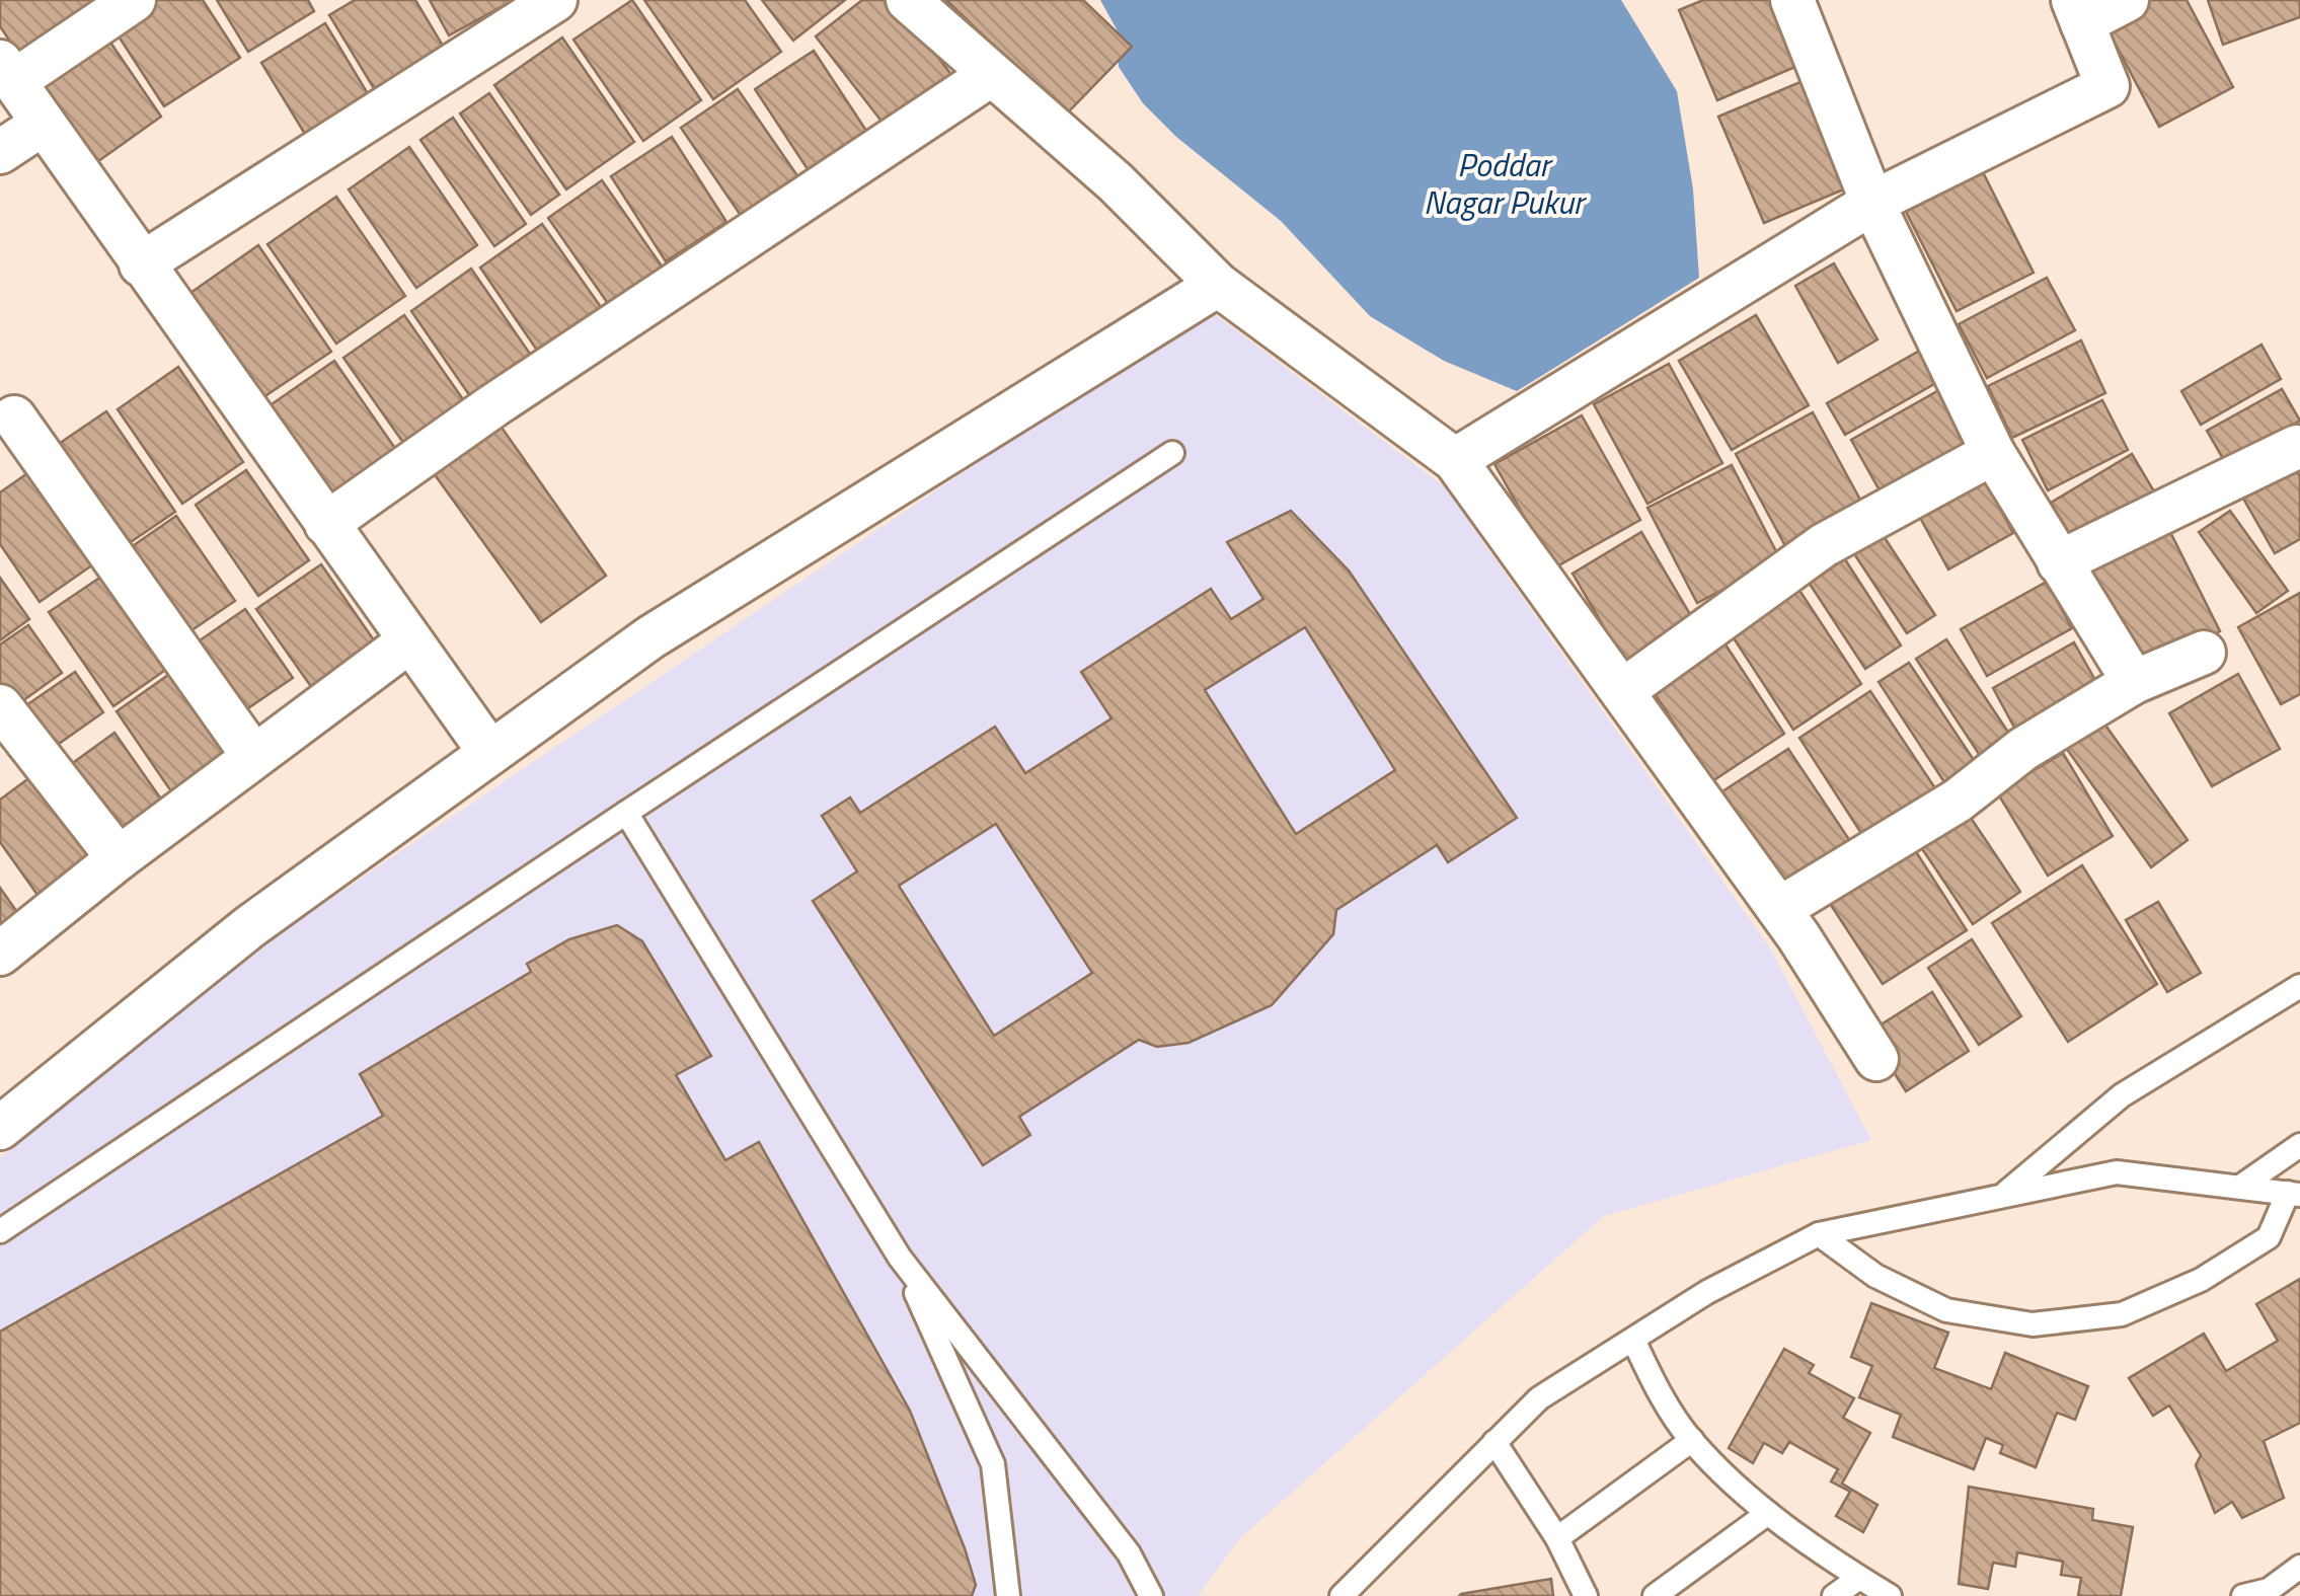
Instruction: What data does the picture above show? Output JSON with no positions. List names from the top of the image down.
{
  "water": ["Poddar Nagar Pukur"]
}
